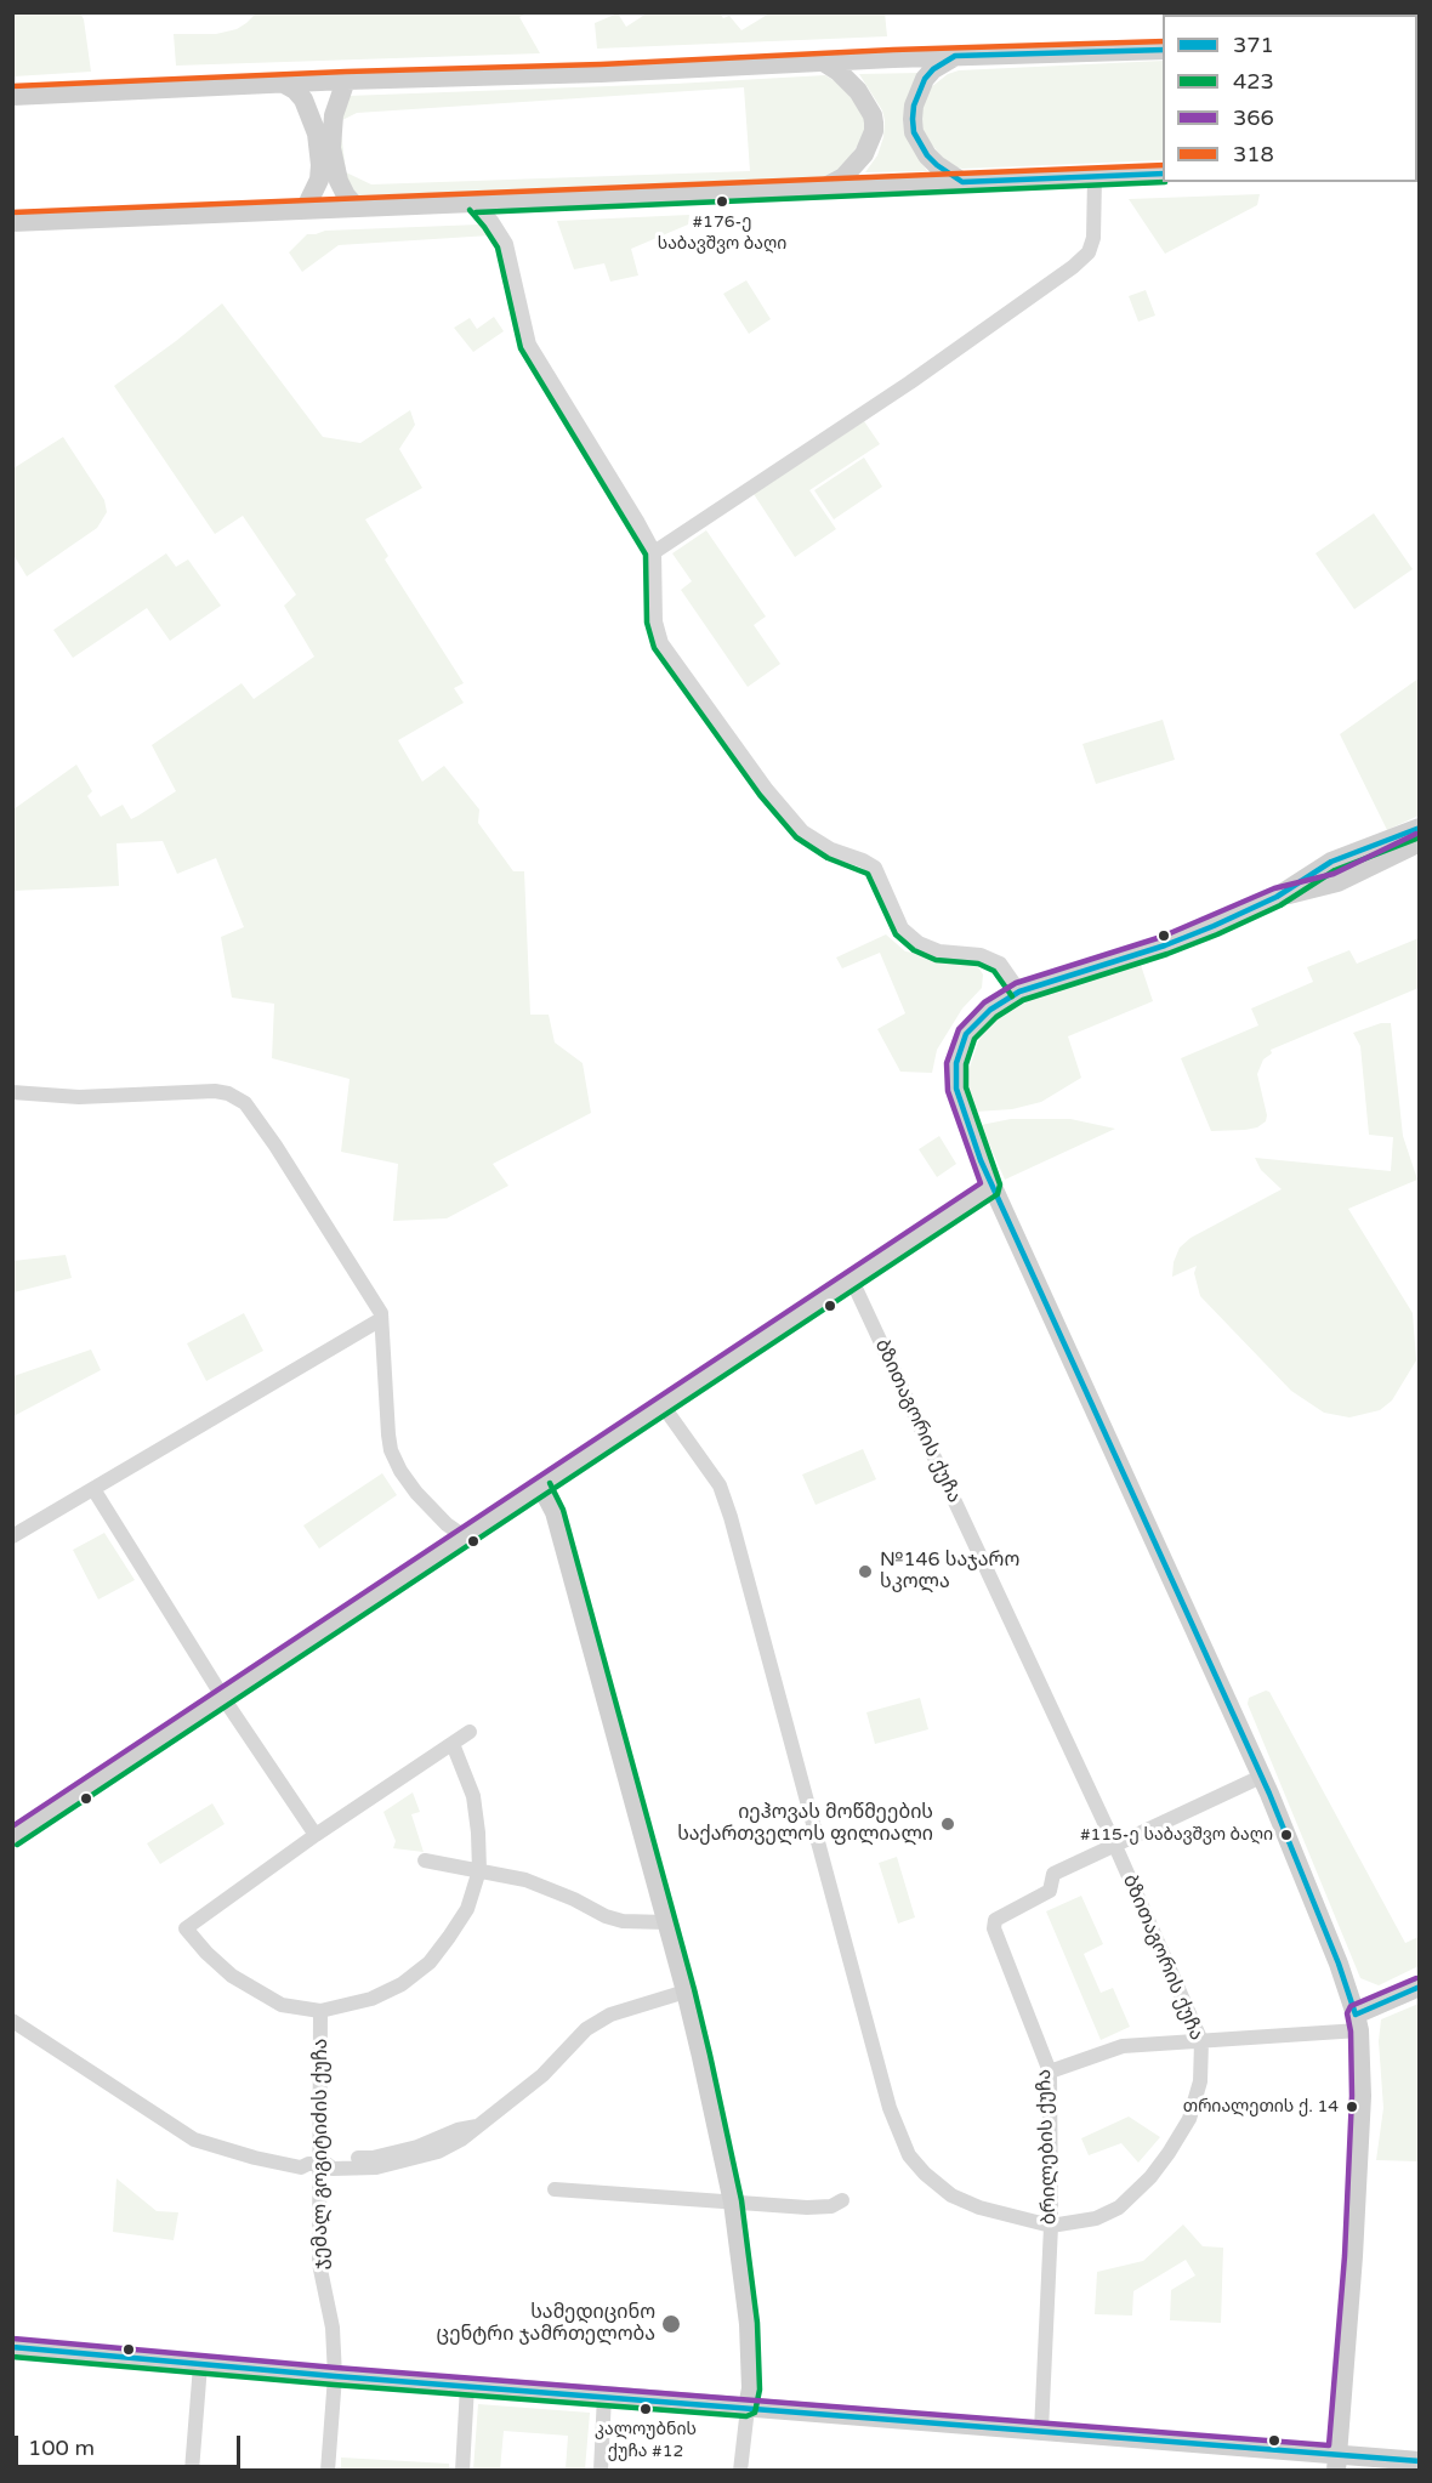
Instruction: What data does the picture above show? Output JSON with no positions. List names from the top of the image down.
{
  "streets": {
    "street": ["ბზითაგორის ქუჩა", "ბრილების ქუჩა", "ჯემალ გოგიტიძის ქუჩა"]
  },
  "crossings": [
    ["ბზითაგორის ქუჩა", "ბრილების ქუჩა"]
  ],
  "places": [
    "#176-ე საბავშვო ბაღი",
    "№146 საჯარო სკოლა",
    "იეჰოვას მოწმეების საქართველოს ფილიალი",
    "#115-ე საბავშვო ბაღი",
    "თრიალეთის ქ. 14",
    "სამედიცინო ცენტრი ჯამრთელობა",
    "კალოუბნის ქუჩა #12"
  ],
  "lines": [
    "transit line 318",
    "transit line 371",
    "transit line 423",
    "transit line 366"
  ],
  "legend": [
    "371",
    "423",
    "366",
    "318"
  ],
  "scale_bar": "100 m"
}
